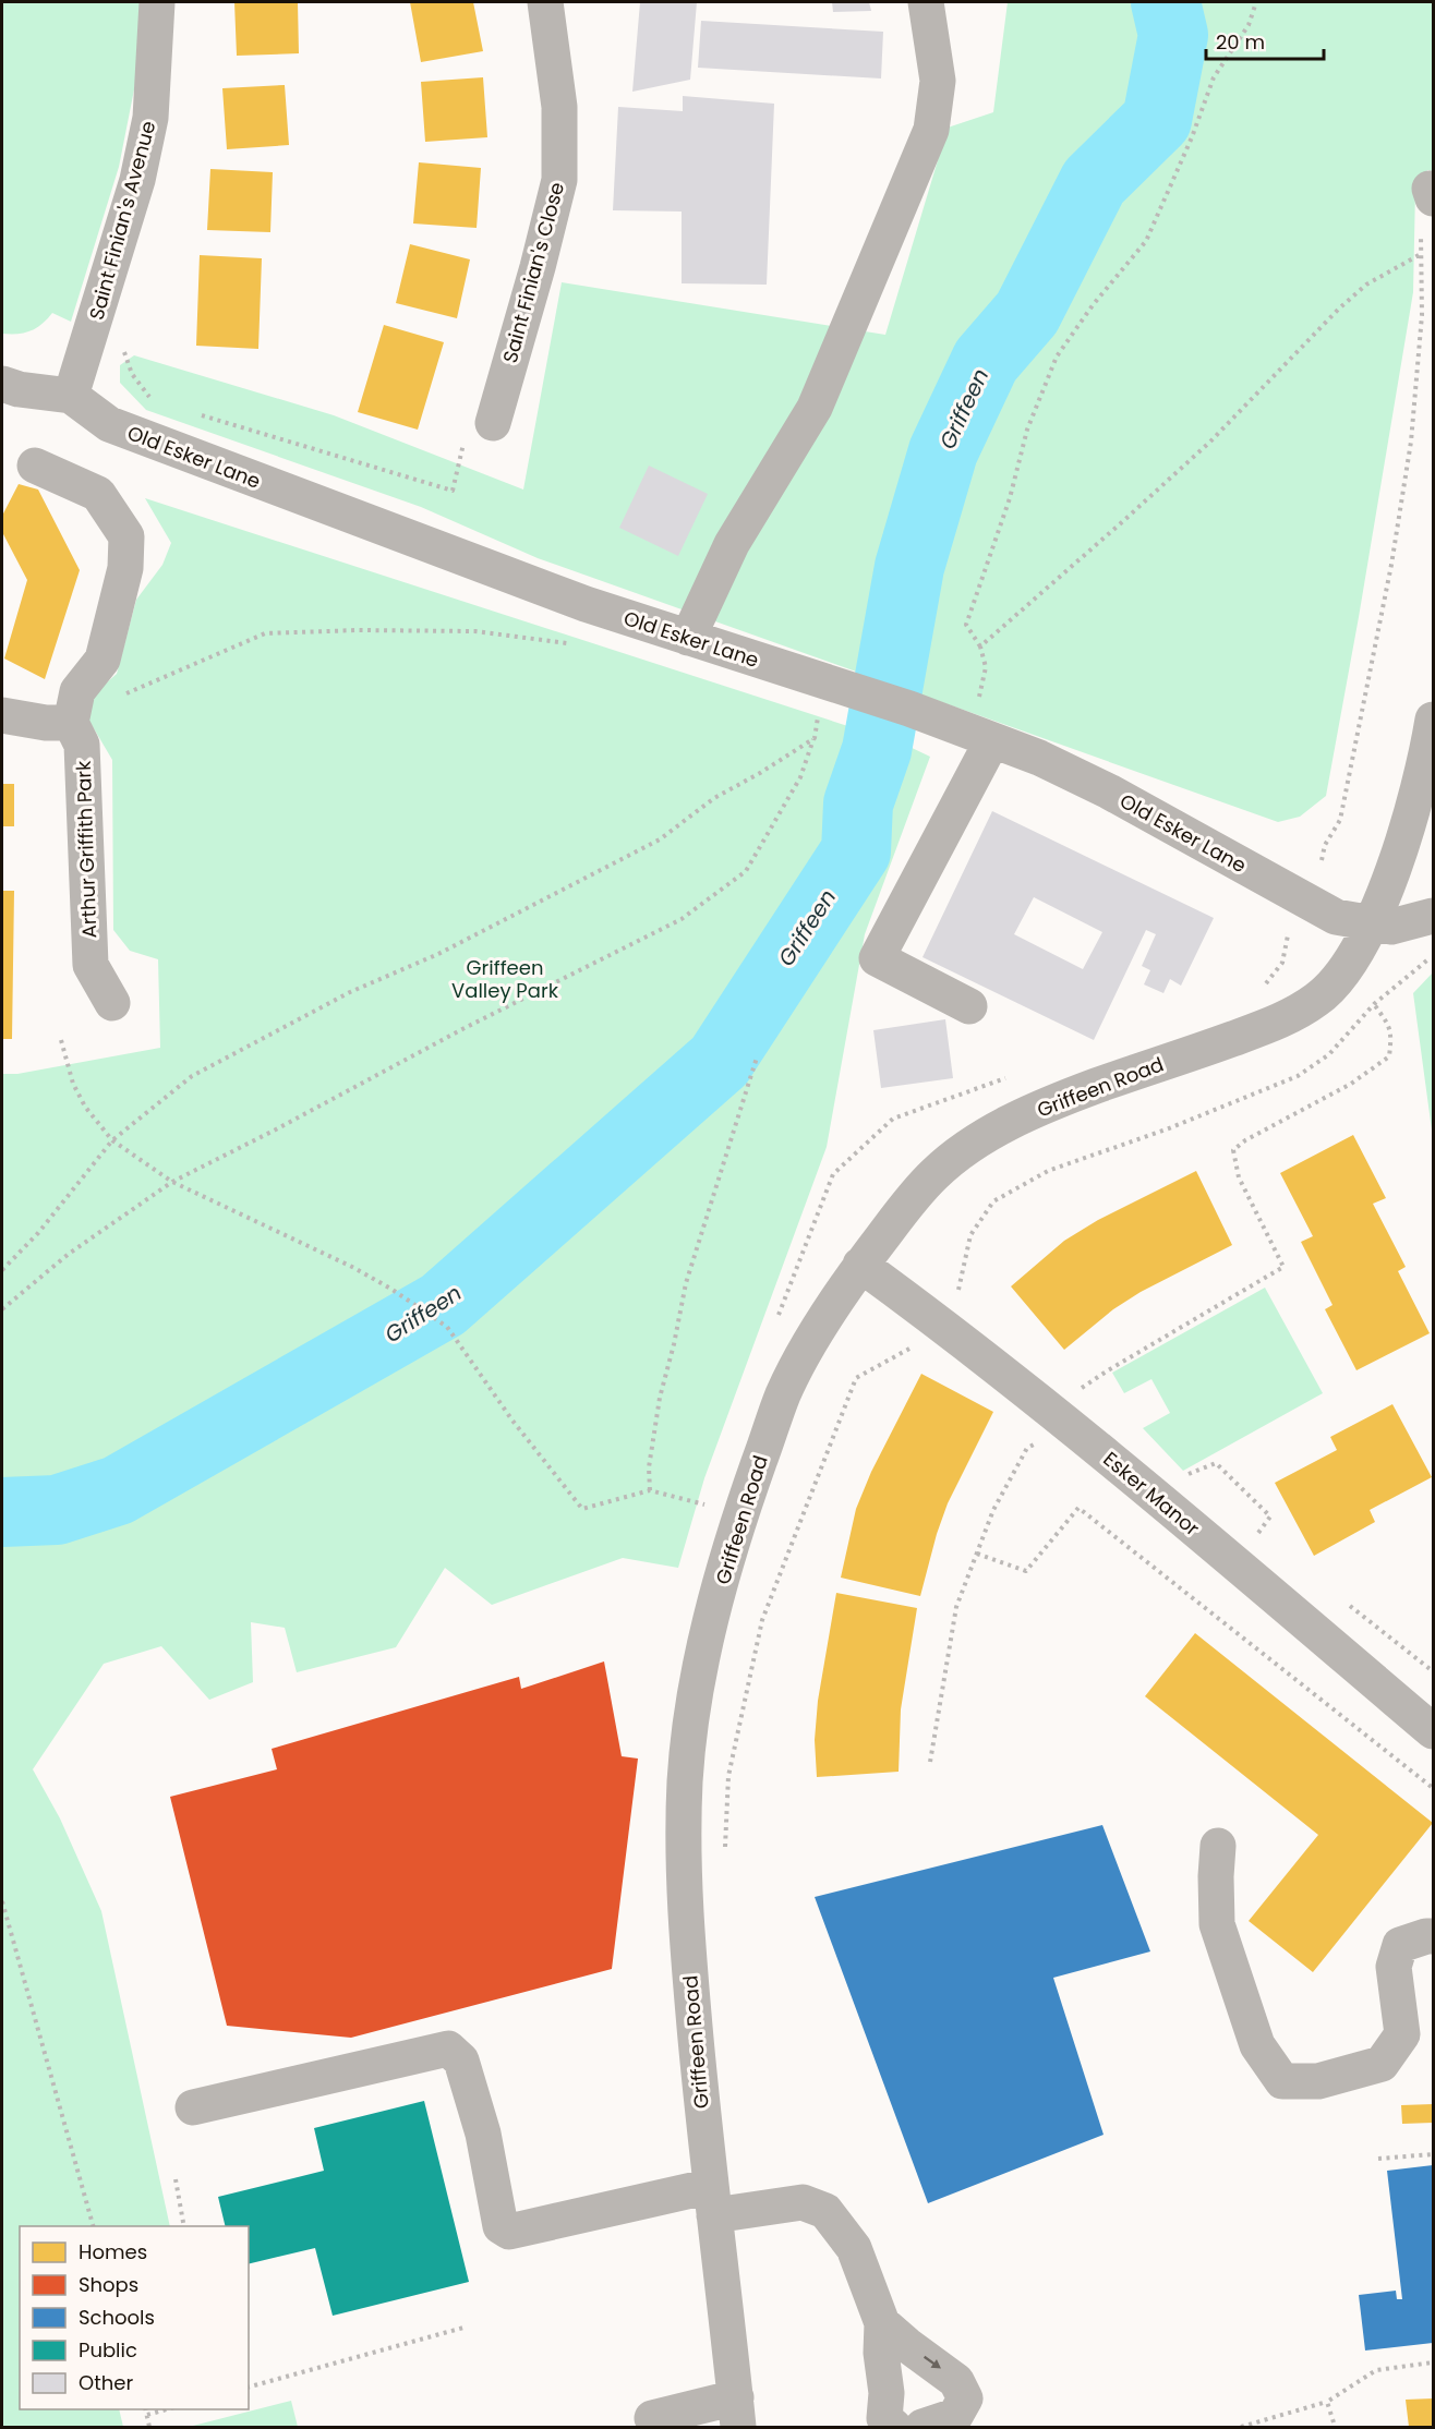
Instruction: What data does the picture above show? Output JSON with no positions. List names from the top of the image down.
{
  "streets": {
    "street": [
      "Saint Finian's Avenue",
      "Saint Finian's Close",
      "Old Esker Lane",
      "Arthur Griffith Park",
      "Griffeen Road",
      "Esker Manor"
    ]
  },
  "crossings": [
    ["Saint Finian's Avenue", "Old Esker Lane"],
    ["Old Esker Lane", "Griffeen Road"],
    ["Griffeen Road", "Esker Manor"]
  ],
  "water": ["Griffeen"],
  "parks": ["Griffeen Valley Park"],
  "legend": [
    "Homes",
    "Shops",
    "Schools",
    "Public",
    "Other"
  ],
  "scale_bar": "20 m"
}
